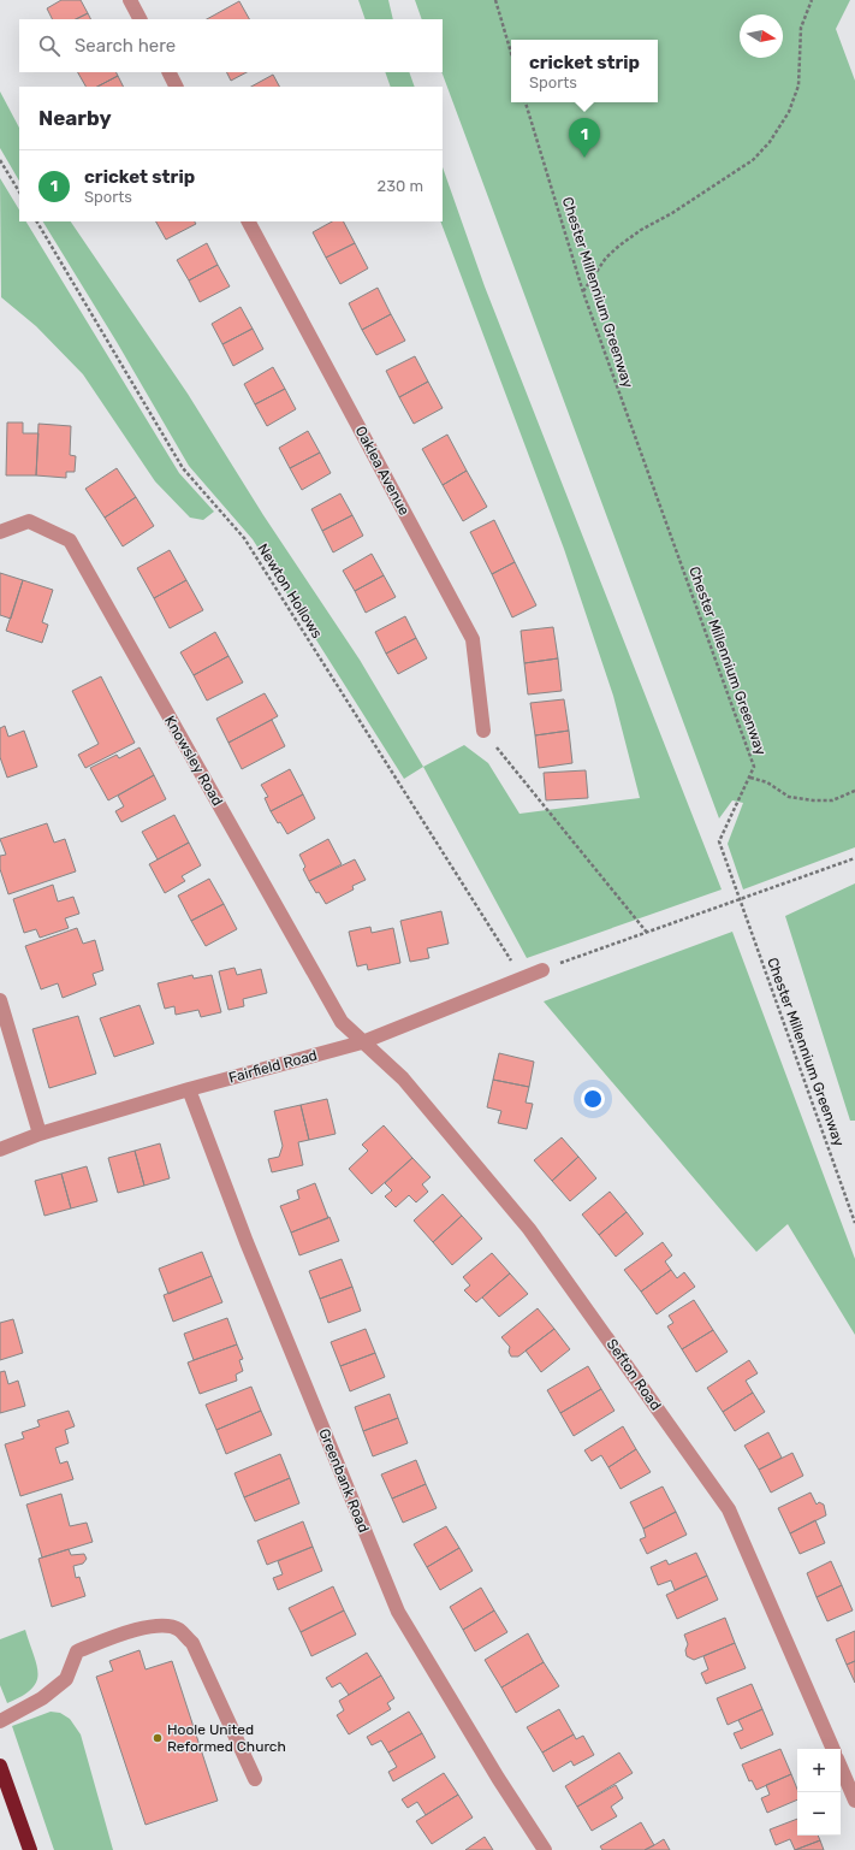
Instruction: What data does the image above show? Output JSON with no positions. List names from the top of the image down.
{
  "streets": {
    "street": [
      "Oaklea Avenue",
      "Knowsley Road",
      "Fairfield Road",
      "Sefton Road",
      "Greenbank Road"
    ],
    "path": ["Chester Millennium Greenway", "Newton Hollows"]
  },
  "crossings": [
    ["Newton Hollows", "Fairfield Road"],
    ["Knowsley Road", "Fairfield Road"],
    ["Knowsley Road", "Sefton Road"],
    ["Fairfield Road", "Sefton Road"],
    ["Fairfield Road", "Greenbank Road"]
  ],
  "places": ["Hoole United Reformed Church"],
  "north": "right",
  "page": {
    "search": "Search here",
    "popup": ["cricket strip", "Sports"],
    "heading": "Nearby",
    "pins": "1",
    "list": [
      {
        "mark": "1",
        "name": "cricket strip",
        "note": "Sports",
        "value": "230 m"
      }
    ],
    "map_buttons": ["+", "−"]
  }
}
